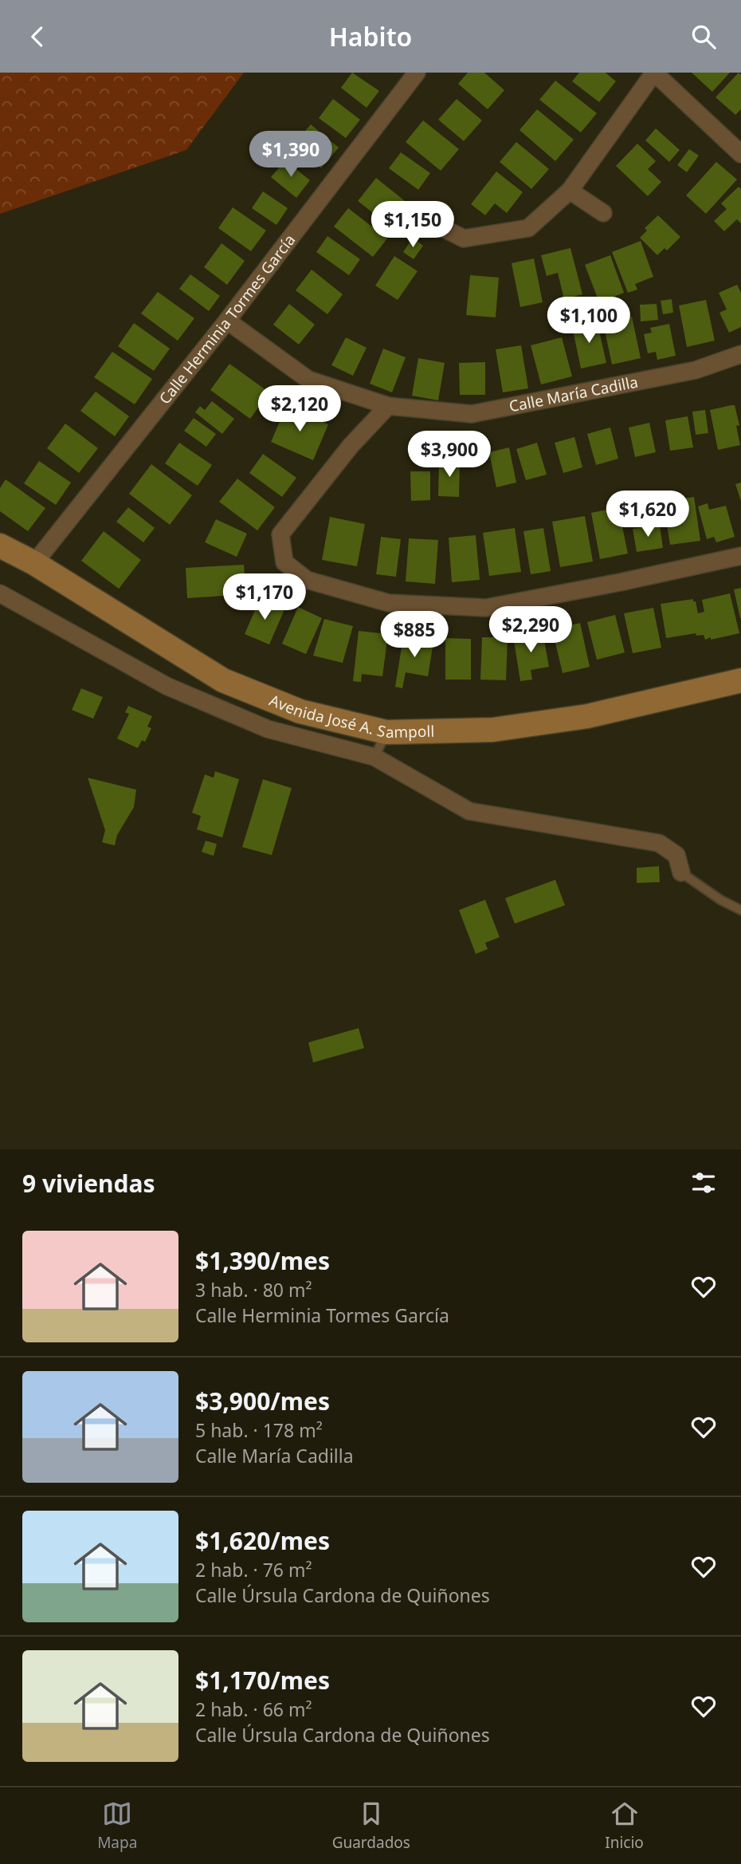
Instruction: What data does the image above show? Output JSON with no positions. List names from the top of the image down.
{
  "streets": {
    "street": ["Calle Herminia Tormes García", "Calle María Cadilla", "Avenida José A. Sampoll"]
  },
  "crossings": [
    ["Calle Herminia Tormes García", "Calle María Cadilla"],
    ["Calle Herminia Tormes García", "Avenida José A. Sampoll"]
  ],
  "page": {
    "header": "Habito",
    "price": [
      "$1,390",
      "$1,150",
      "$1,100",
      "$2,120",
      "$3,900",
      "$1,620",
      "$1,170",
      "$2,290",
      "$885"
    ],
    "heading": "9 viviendas",
    "list": [
      {
        "name": "$1,390/mes",
        "note": "3 hab. · 80 m² · Calle Herminia Tormes García"
      },
      {
        "name": "$3,900/mes",
        "note": "5 hab. · 178 m² · Calle María Cadilla"
      },
      {
        "name": "$1,620/mes",
        "note": "2 hab. · 76 m² · Calle Úrsula Cardona de Quiñones"
      },
      {
        "name": "$1,170/mes",
        "note": "2 hab. · 66 m² · Calle Úrsula Cardona de Quiñones"
      }
    ],
    "tabs": ["Mapa", "Guardados", "Inicio"]
  }
}
